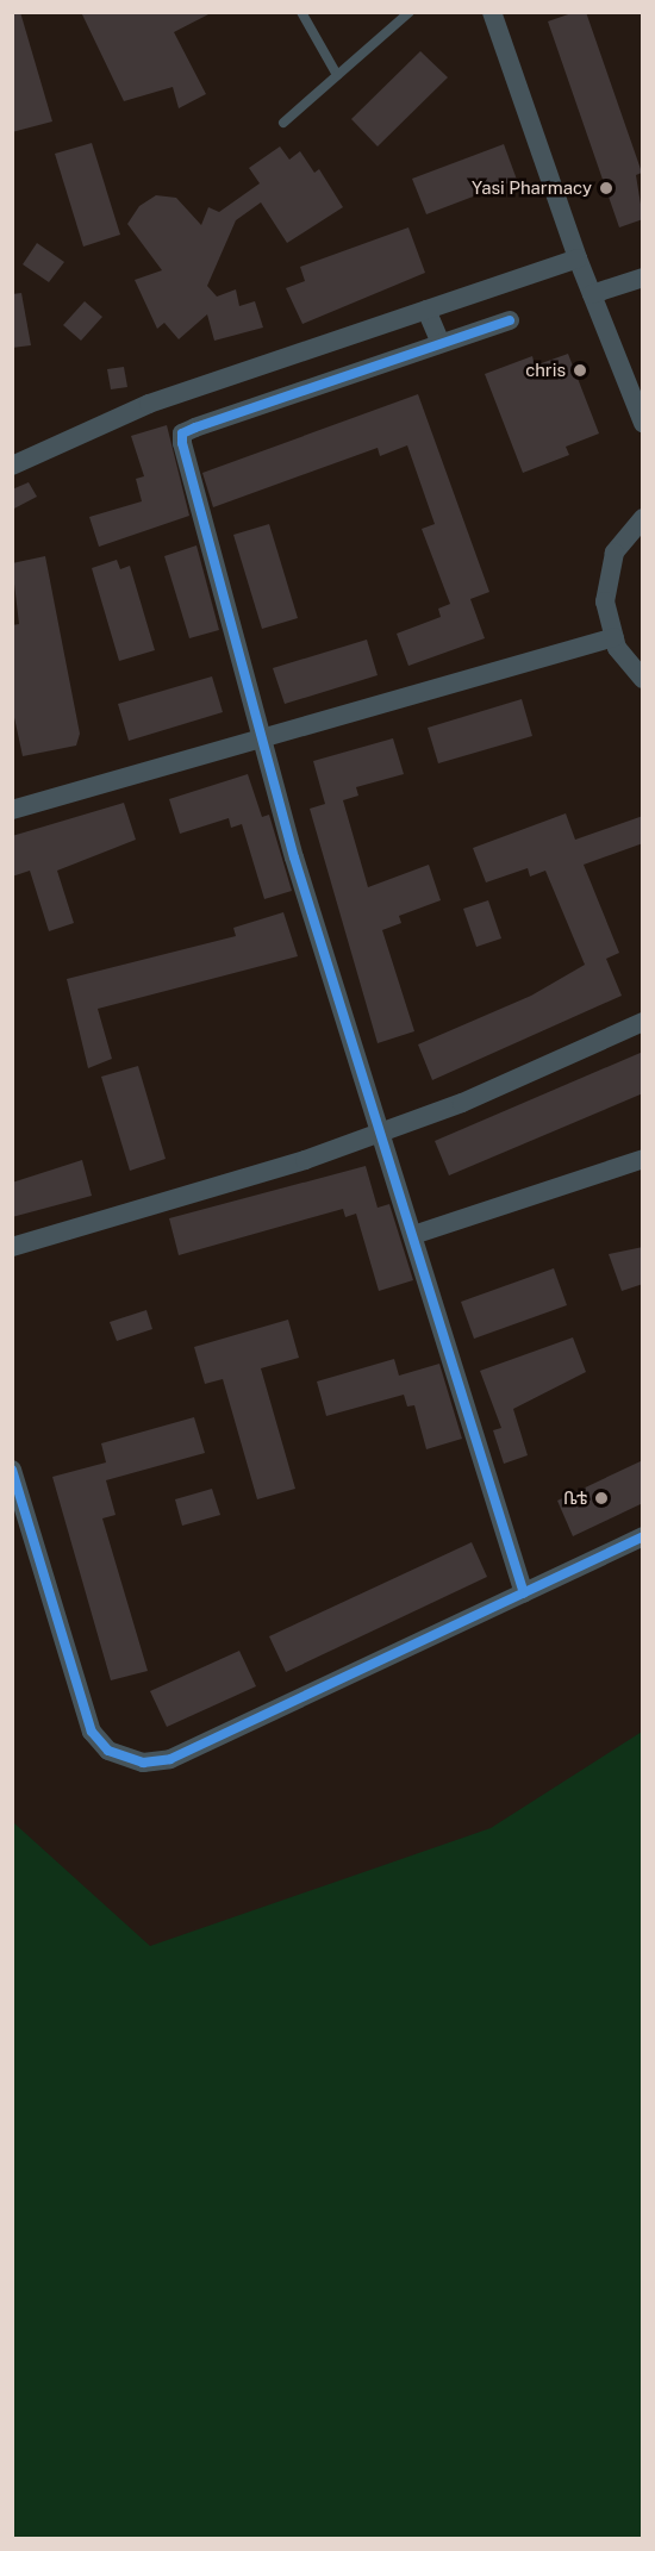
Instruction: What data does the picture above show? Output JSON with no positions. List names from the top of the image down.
{
  "places": ["Yasi Pharmacy", "chris", "ቤቴ"]
}
